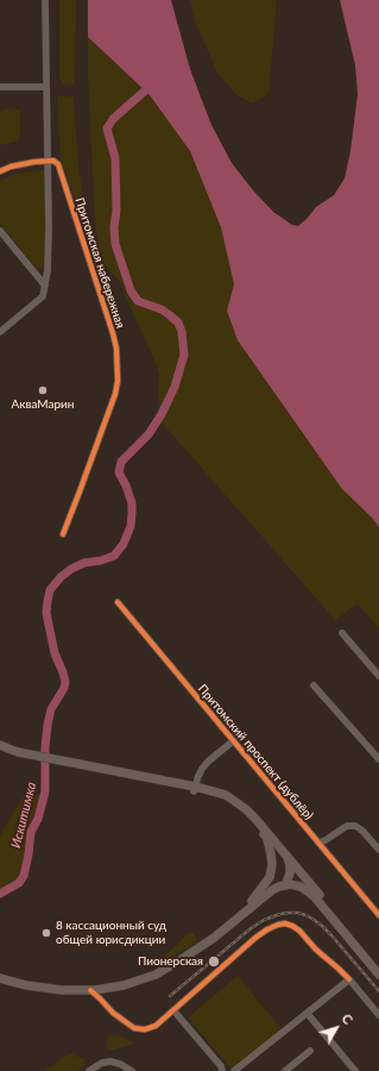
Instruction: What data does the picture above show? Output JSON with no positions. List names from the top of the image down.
{
  "streets": {
    "street": ["Притомская набережная", "Притомский проспект (дублёр)"]
  },
  "water": ["Искитимка"],
  "places": ["АкваМарин", "8 кассационный суд общей юрисдикции", "Пионерская"],
  "north": "top right"
}
